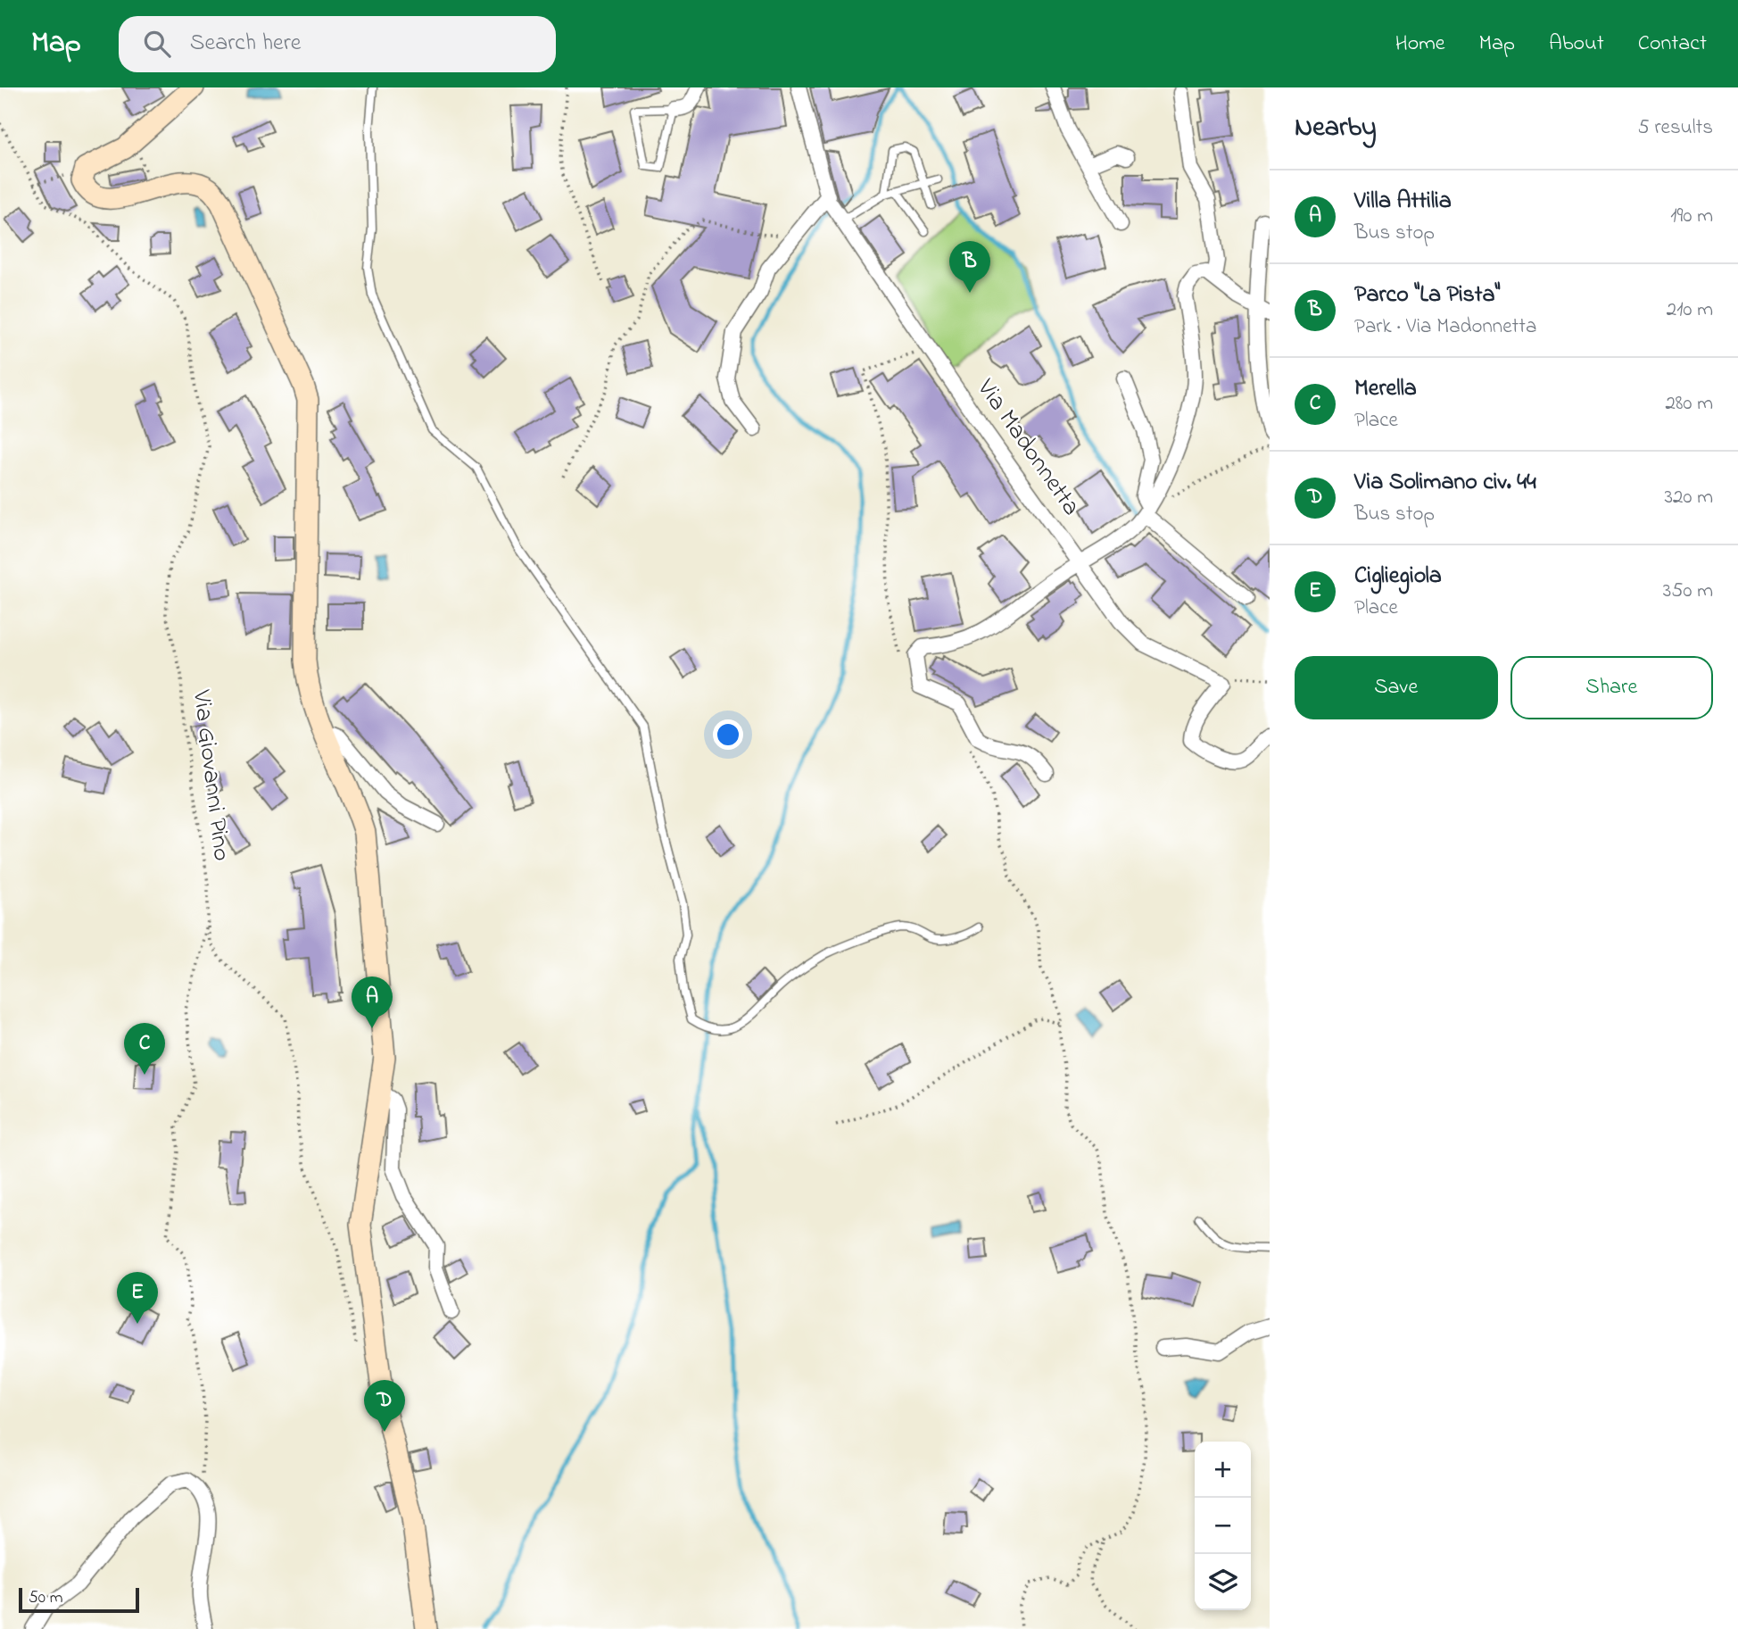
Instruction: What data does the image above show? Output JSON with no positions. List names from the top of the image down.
{
  "streets": {
    "street": ["Via Madonnetta"],
    "path": ["Via Giovanni Pino"]
  },
  "scale_bar": "50 m",
  "page": {
    "header": "Map",
    "search": "Search here",
    "nav": [
      "Home",
      "Map",
      "About",
      "Contact"
    ],
    "heading": ["Nearby", "5 results"],
    "list": [
      {
        "mark": "A",
        "name": "Villa Attilia",
        "note": "Bus stop",
        "value": "190 m"
      },
      {
        "mark": "B",
        "name": "Parco \"La Pista\"",
        "note": "Park · Via Madonnetta",
        "value": "210 m"
      },
      {
        "mark": "C",
        "name": "Merella",
        "note": "Place",
        "value": "280 m"
      },
      {
        "mark": "D",
        "name": "Via Solimano civ. 44",
        "note": "Bus stop",
        "value": "320 m"
      },
      {
        "mark": "E",
        "name": "Cigliegiola",
        "note": "Place",
        "value": "350 m"
      }
    ],
    "pins": [
      "B",
      "A",
      "C",
      "E",
      "D"
    ],
    "buttons": ["Save", "Share"],
    "map_buttons": ["+", "−"],
    "scale": "50 m"
  }
}
